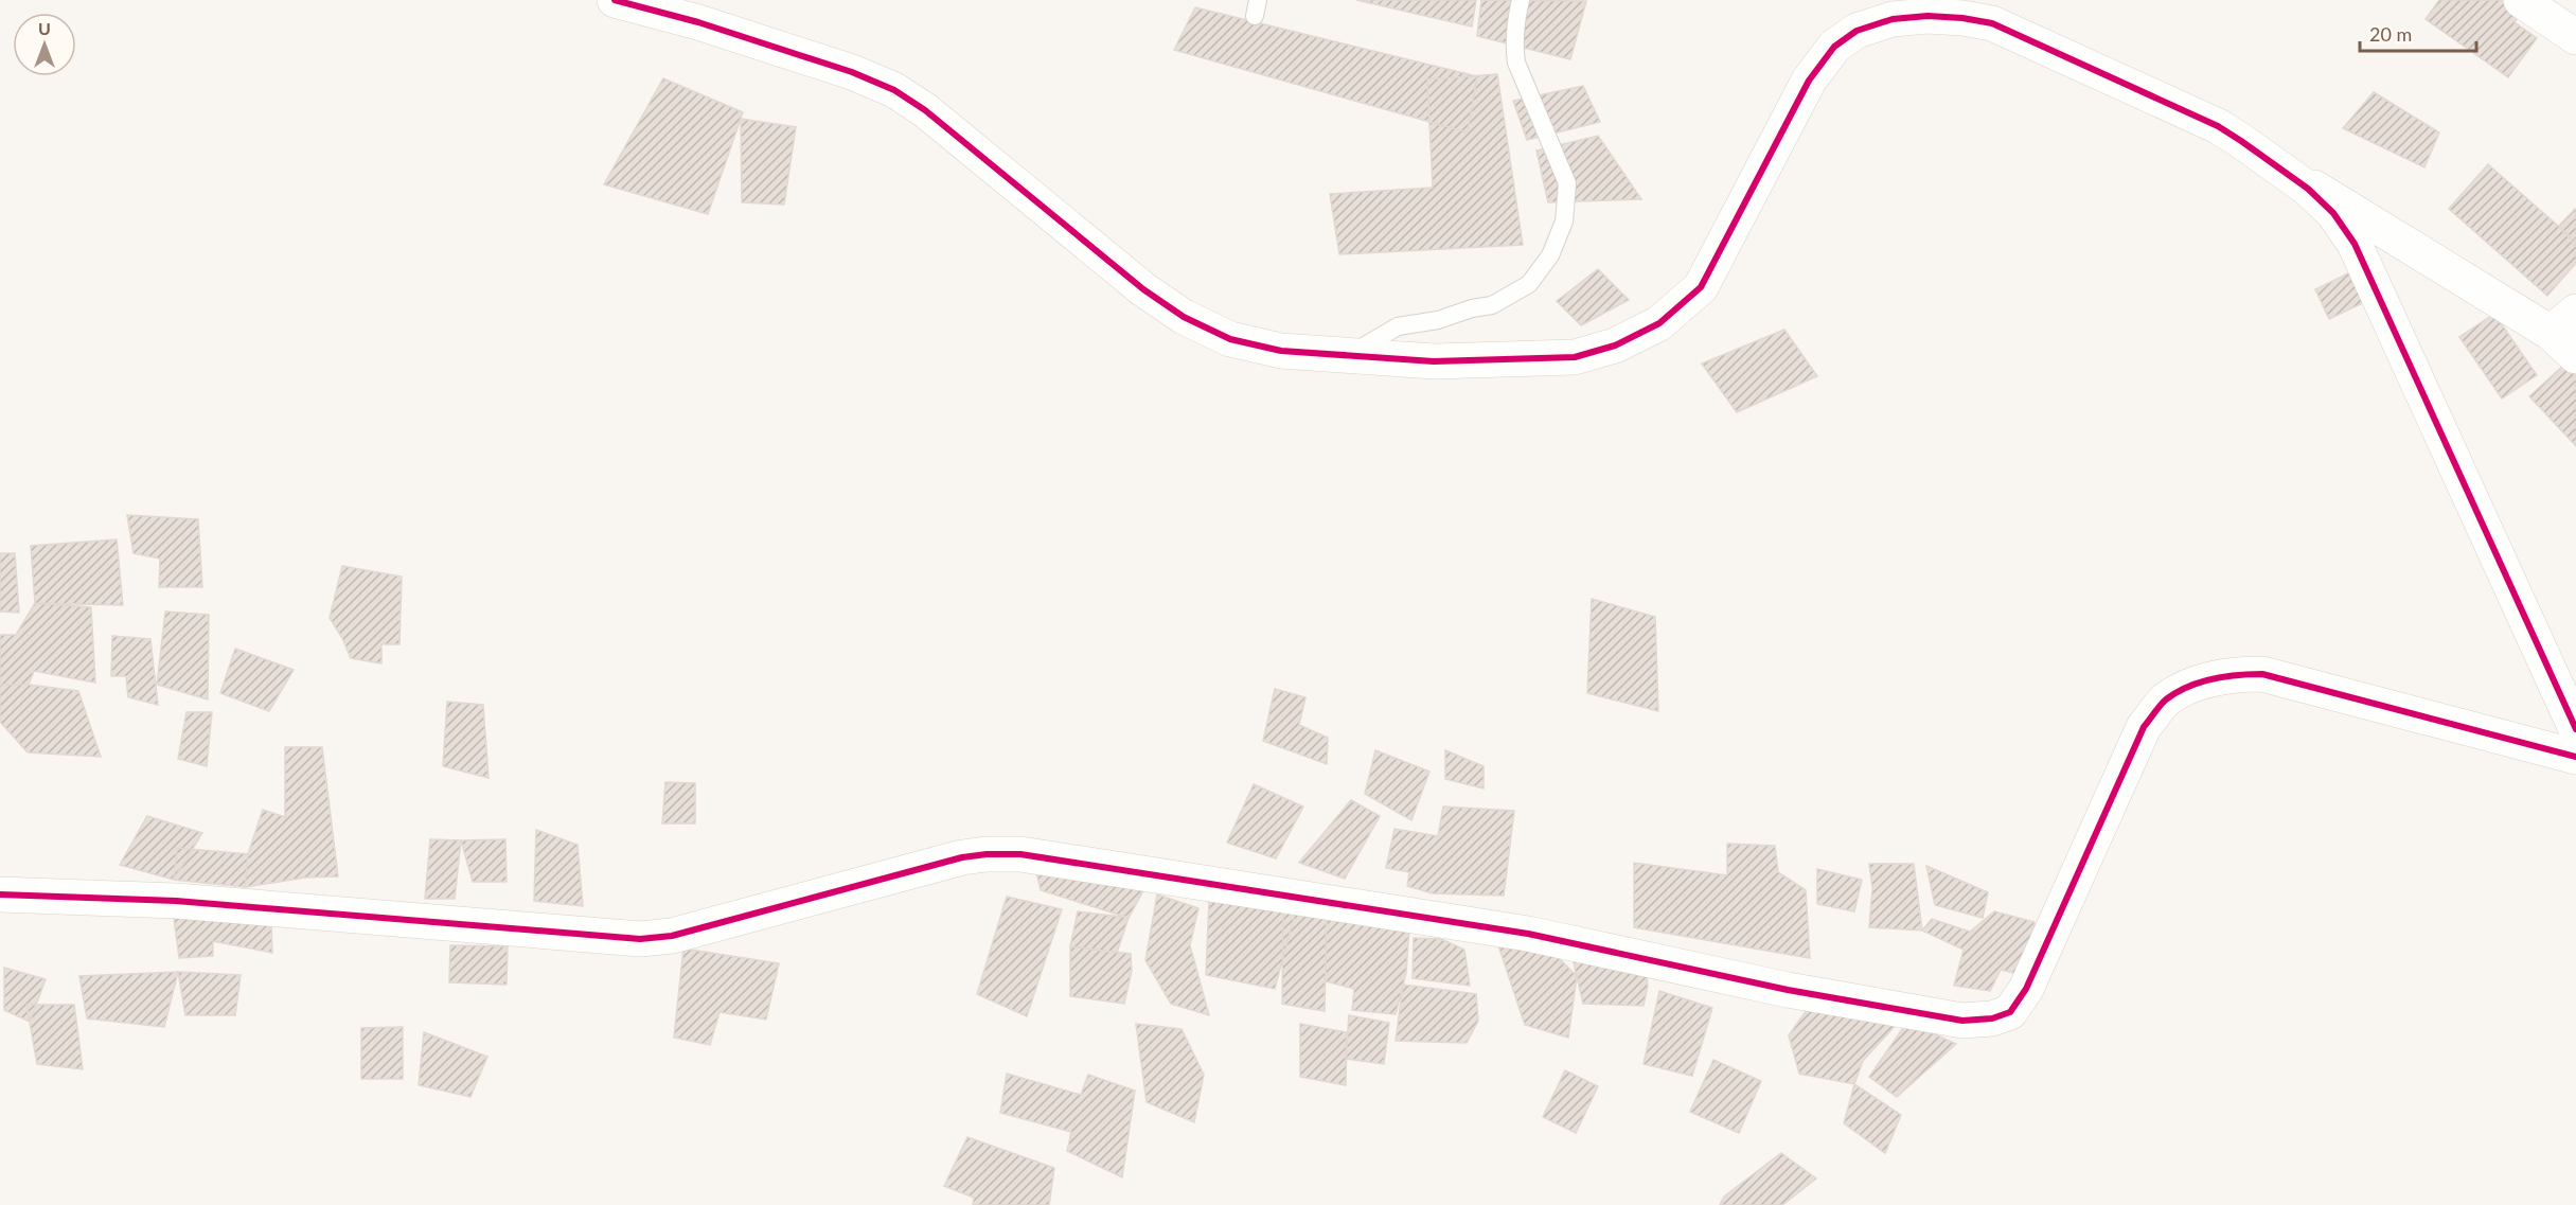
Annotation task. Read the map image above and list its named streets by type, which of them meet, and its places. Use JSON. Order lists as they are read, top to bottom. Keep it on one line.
{"scale_bar":"20 m","north":"top"}
